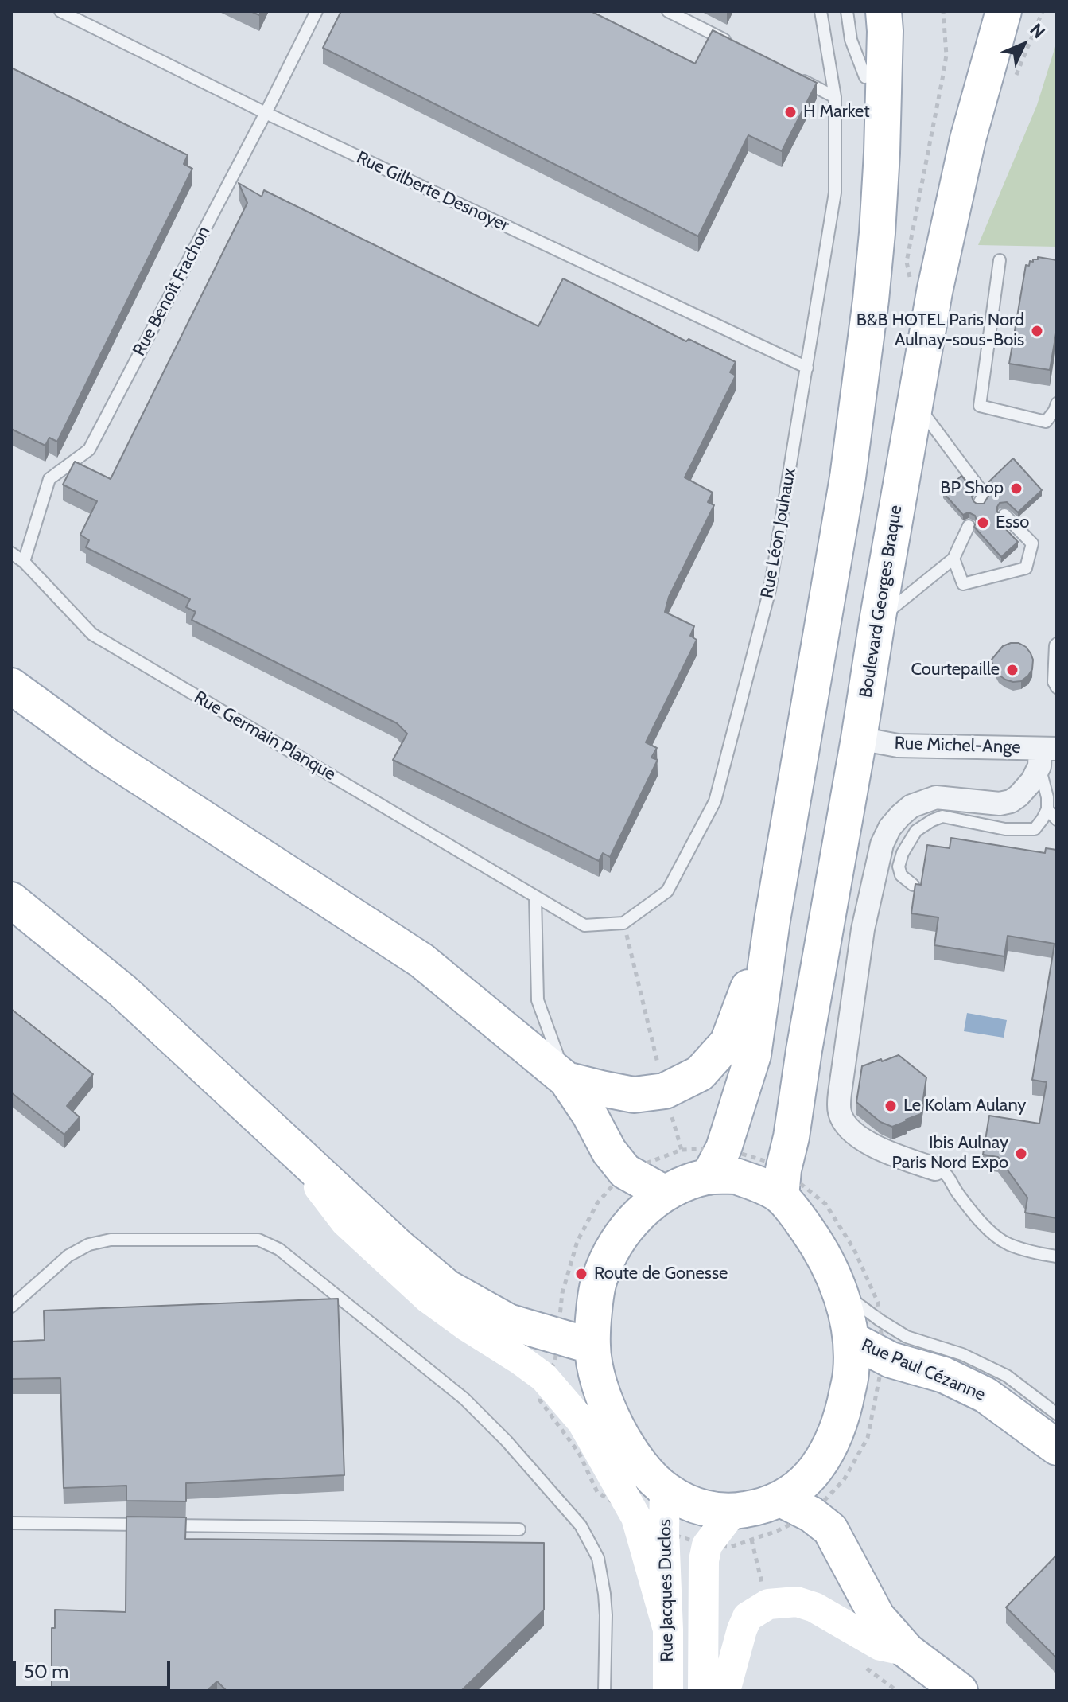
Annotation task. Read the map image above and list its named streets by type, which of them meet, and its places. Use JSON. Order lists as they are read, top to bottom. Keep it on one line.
{"streets":{"main road":["Boulevard Georges Braque","Rue Paul Cézanne","Rue Jacques Duclos"],"street":["Rue Michel-Ange"],"lane":["Rue Gilberte Desnoyer","Rue Benoît Frachon","Rue Léon Jouhaux","Rue Germain Planque"]},"crossings":[["Rue Gilberte Desnoyer","Rue Benoît Frachon"],["Rue Gilberte Desnoyer","Rue Léon Jouhaux"],["Rue Benoît Frachon","Rue Germain Planque"],["Boulevard Georges Braque","Rue Michel-Ange"]],"places":["H Market","B&B HOTEL Paris Nord Aulnay-sous-Bois","BP Shop","Esso","Courtepaille","Le Kolam Aulany","Ibis Aulnay Paris Nord Expo","Route de Gonesse"],"scale_bar":"50 m","north":"top right"}
